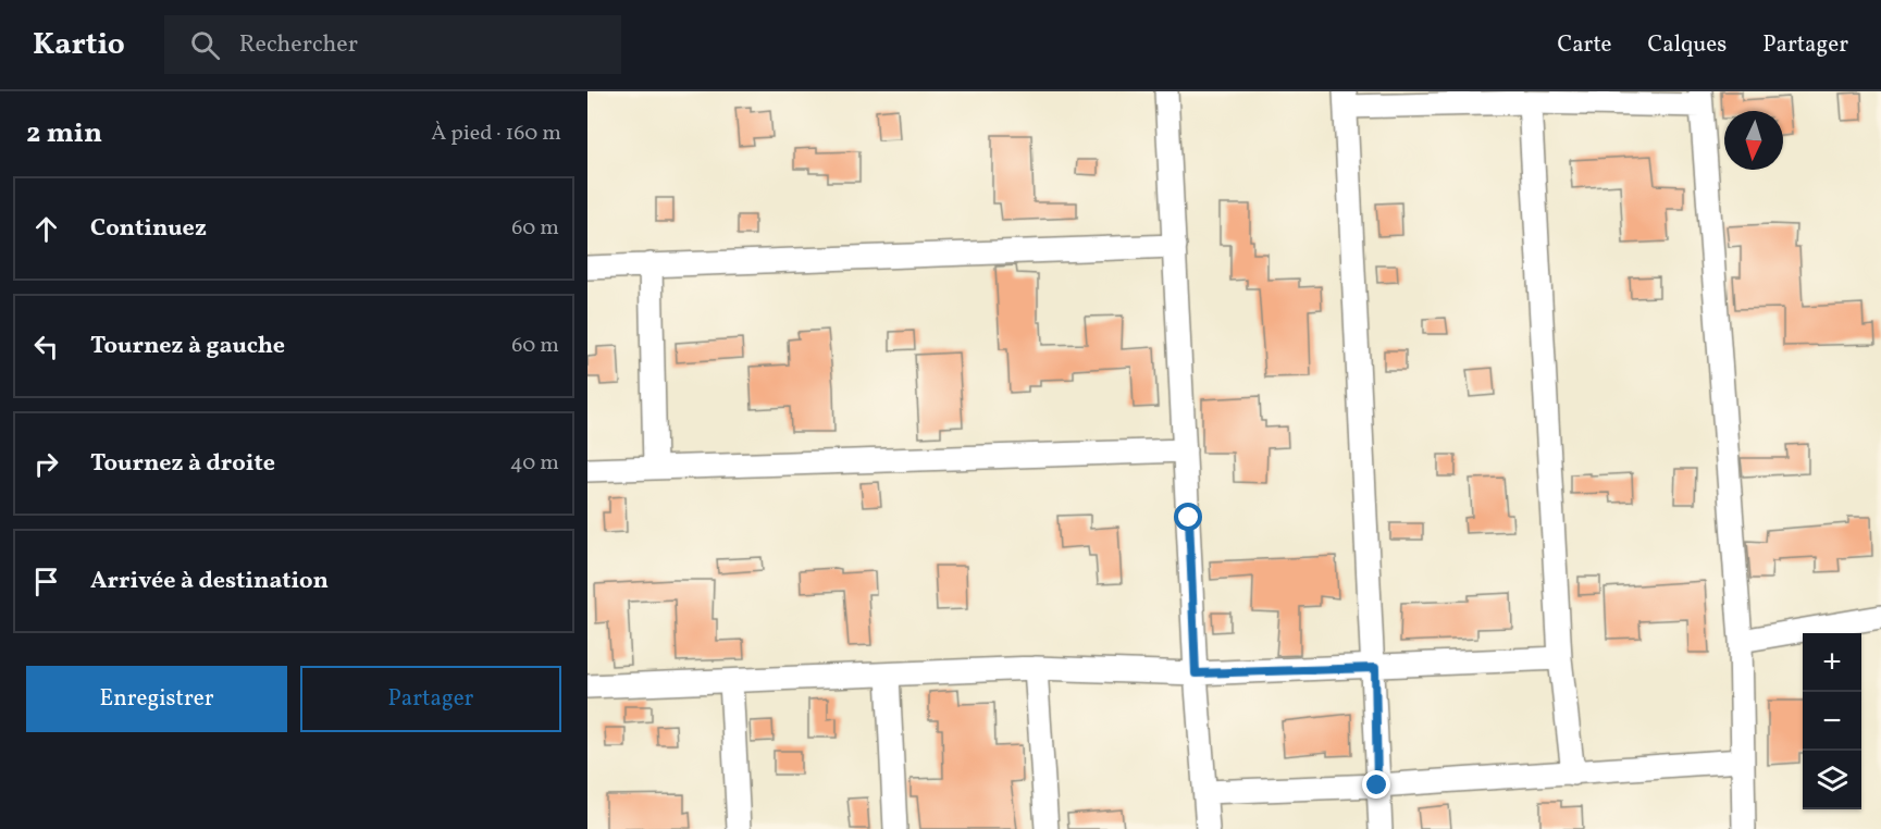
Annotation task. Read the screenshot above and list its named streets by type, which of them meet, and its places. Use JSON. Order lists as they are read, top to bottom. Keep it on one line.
{"north":"bottom","page":{"header":"Kartio","search":"Rechercher","nav":["Carte","Calques","Partager"],"heading":["2 min","À pied · 160 m"],"list":[["Continuez","60 m"],["Tournez à gauche","60 m"],["Tournez à droite","40 m"],"Arrivée à destination"],"map_buttons":["+","−"],"buttons":["Enregistrer","Partager"]}}
